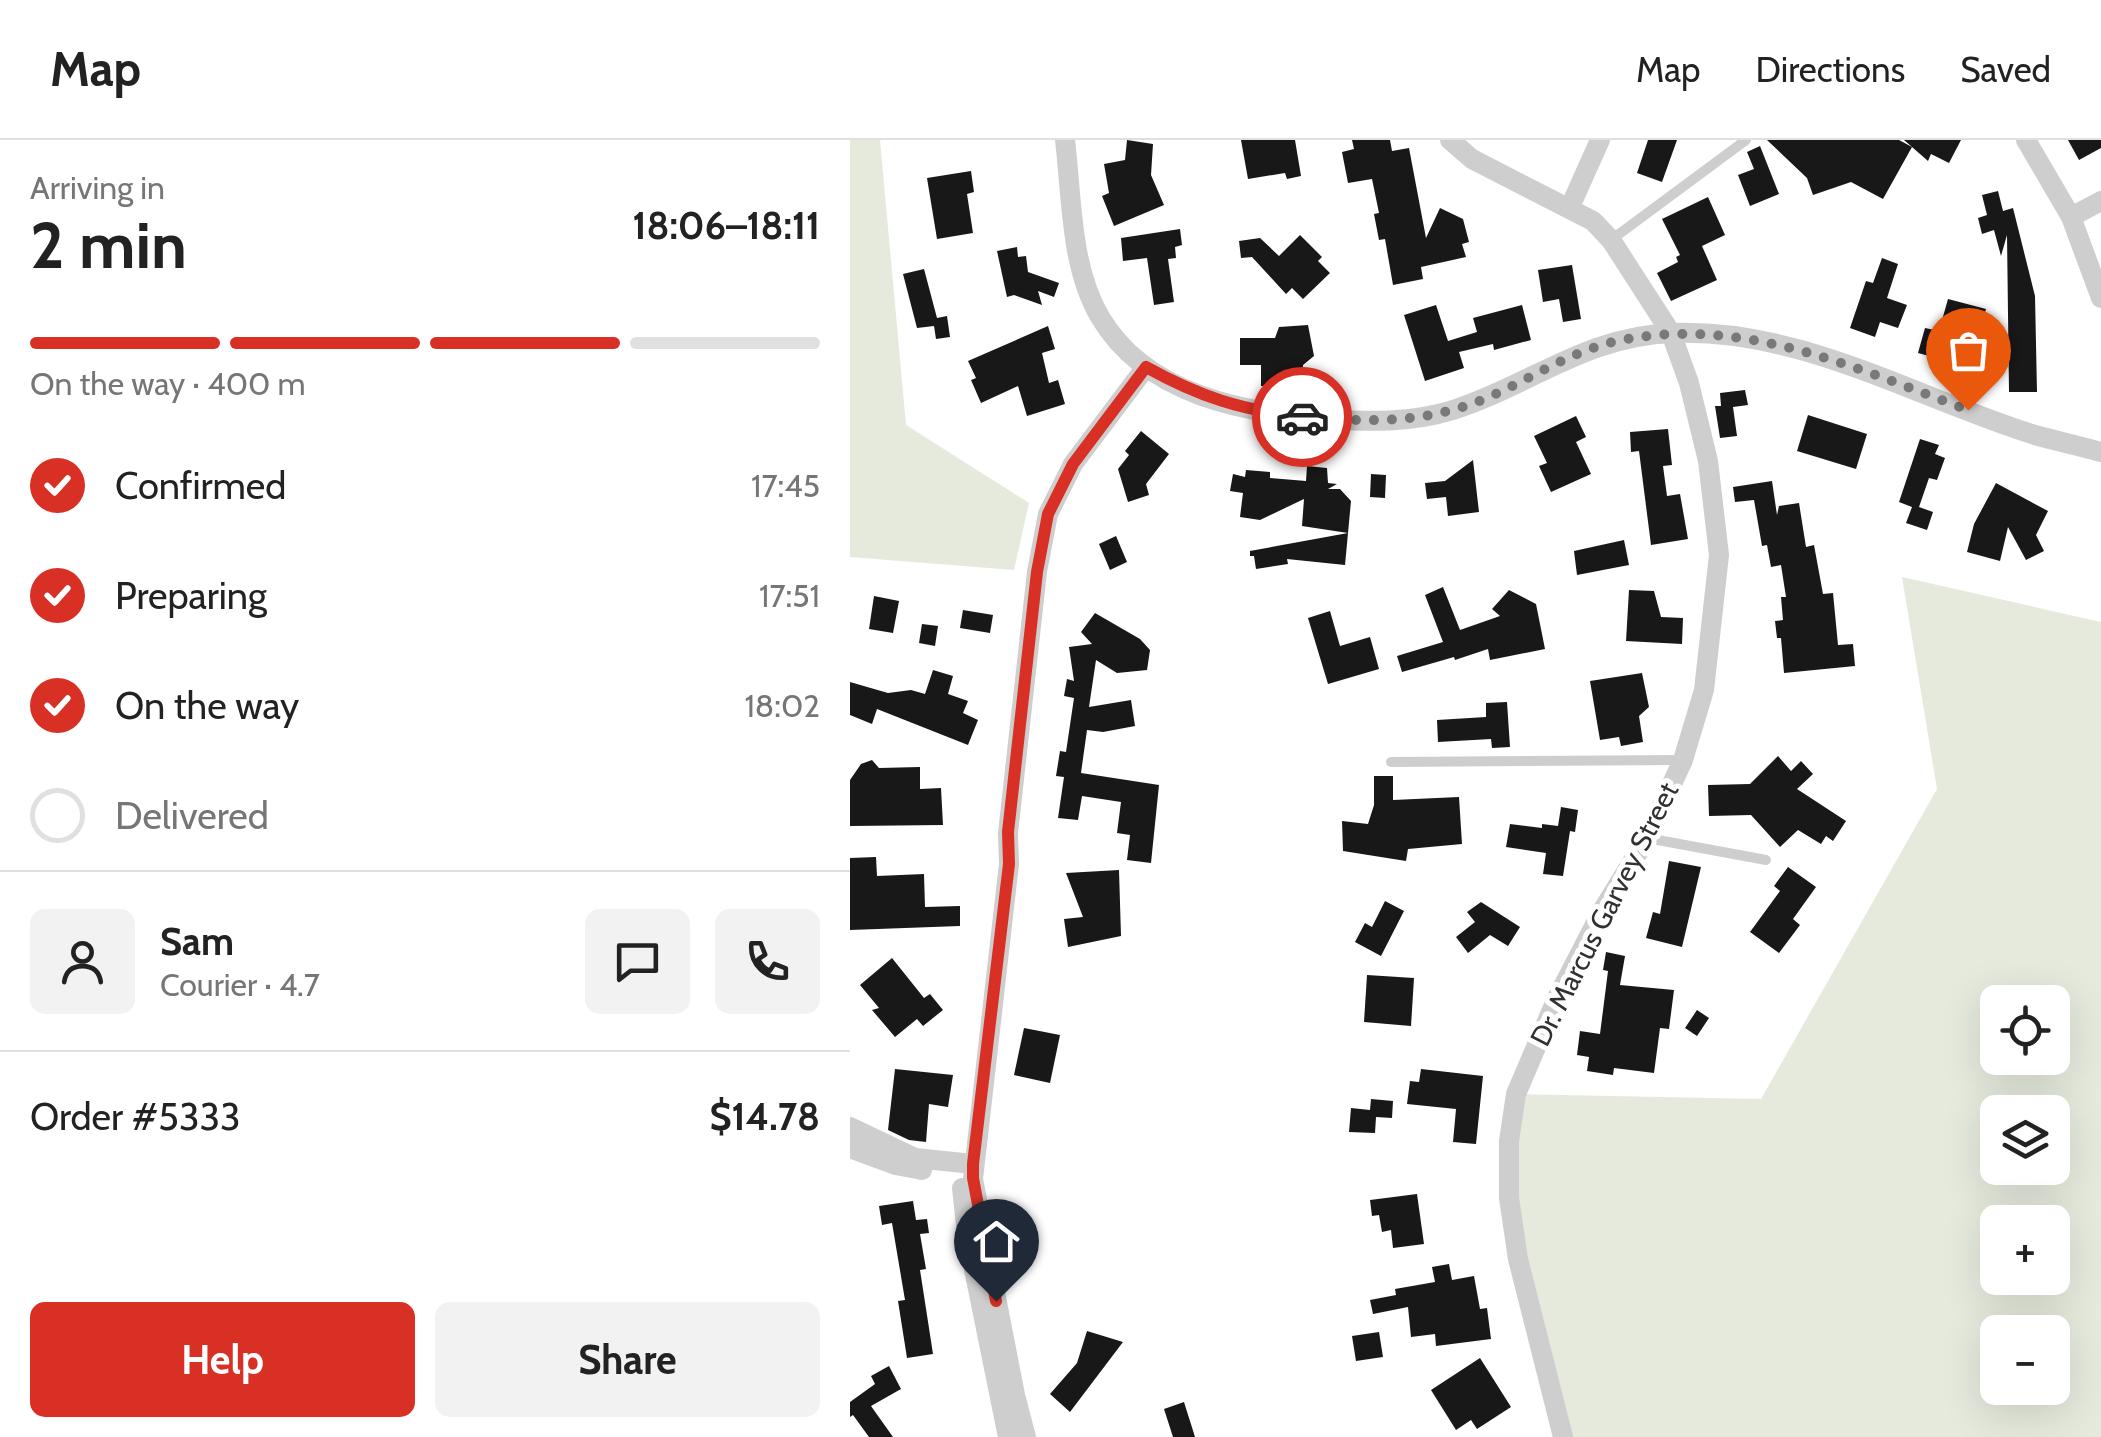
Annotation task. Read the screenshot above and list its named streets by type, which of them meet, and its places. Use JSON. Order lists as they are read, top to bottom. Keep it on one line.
{"streets":{"street":["Dr. Marcus Garvey Street"]},"page":{"header":"Map","nav":["Map","Directions","Saved"],"heading":["2 min","Arriving in","18:06–18:11"],"panel":["Sam","Courier · 4.7","Order #5333","$14.78"],"bar":"On the way · 400 m","list":[["Confirmed","17:45"],["Preparing","17:51"],["On the way","18:02"],"Delivered"],"map_buttons":["+","−"],"buttons":["Help","Share"]}}
